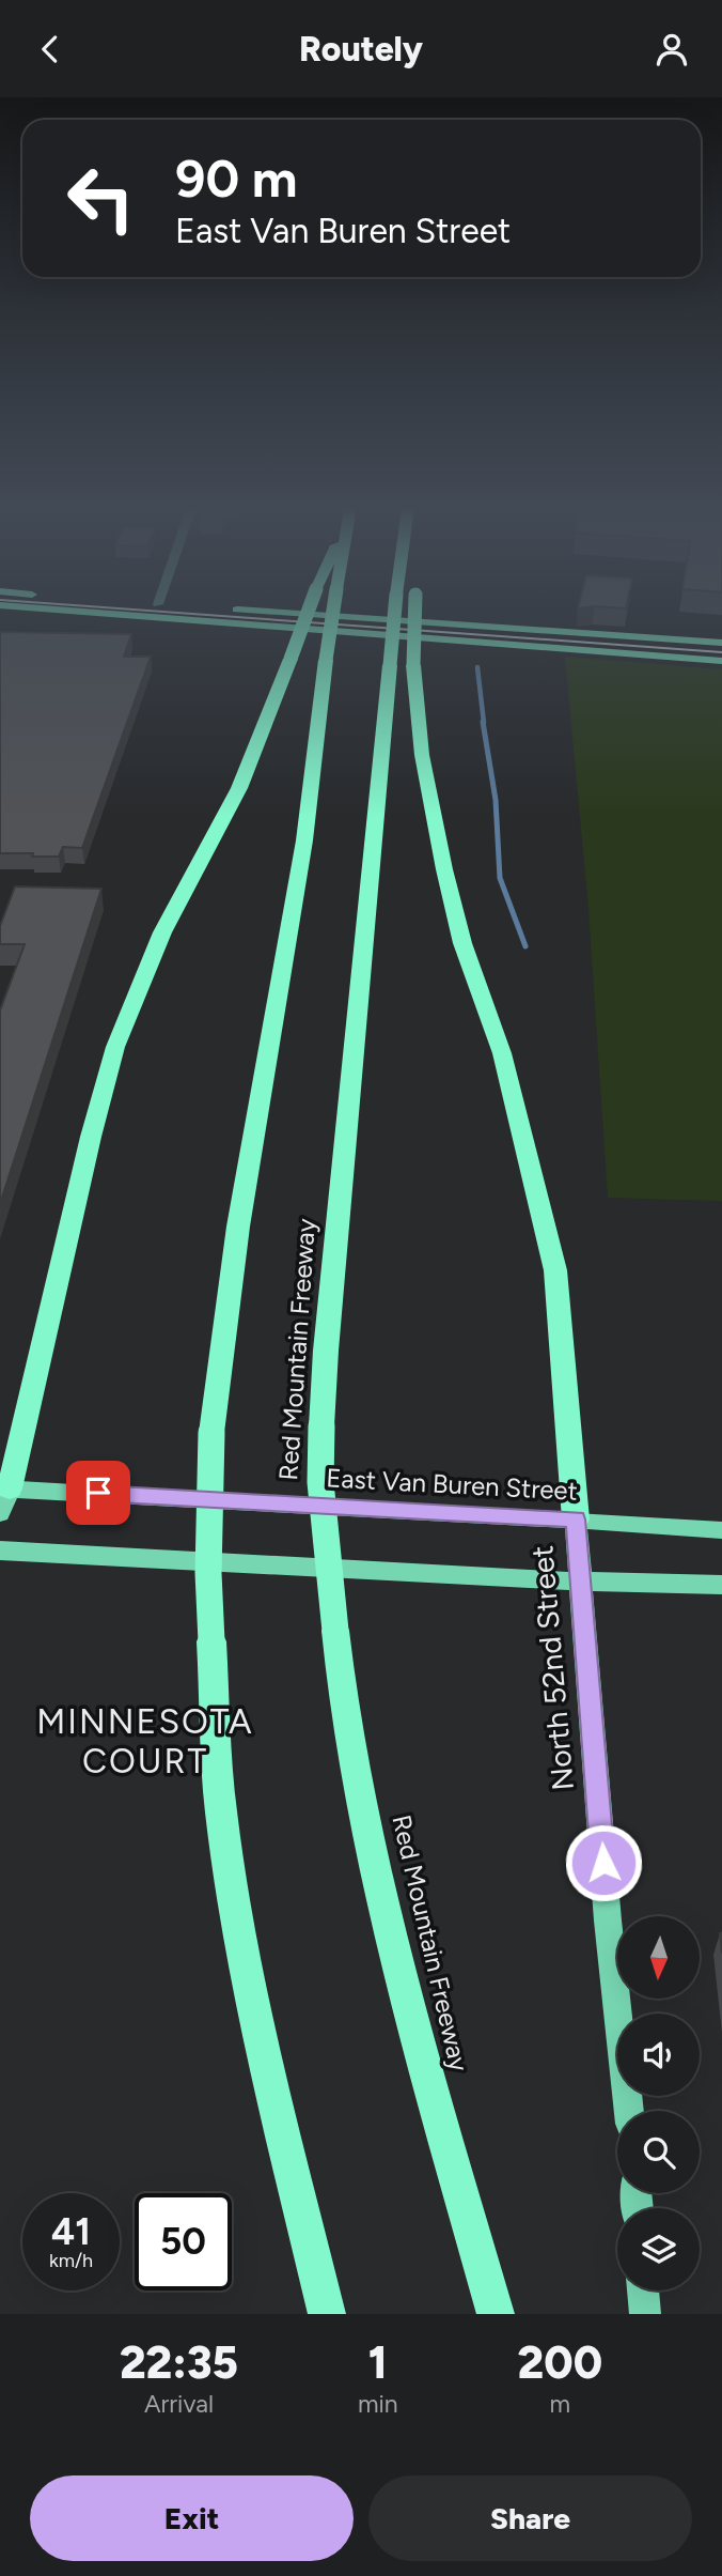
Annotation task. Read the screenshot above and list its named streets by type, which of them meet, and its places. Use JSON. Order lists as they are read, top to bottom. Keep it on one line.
{"streets":{"highway":["Red Mountain Freeway"],"main road":["East Van Buren Street","North 52nd Street"]},"crossings":[["East Van Buren Street","North 52nd Street"]],"districts":["MINNESOTA COURT"],"north":"bottom","page":{"header":"Routely","turn":["90 m","East Van Buren Street"],"speed":"41 km/h","limit":"50","eta":["22:35","Arrival","1","min","200","m"],"buttons":["Exit","Share"]}}
